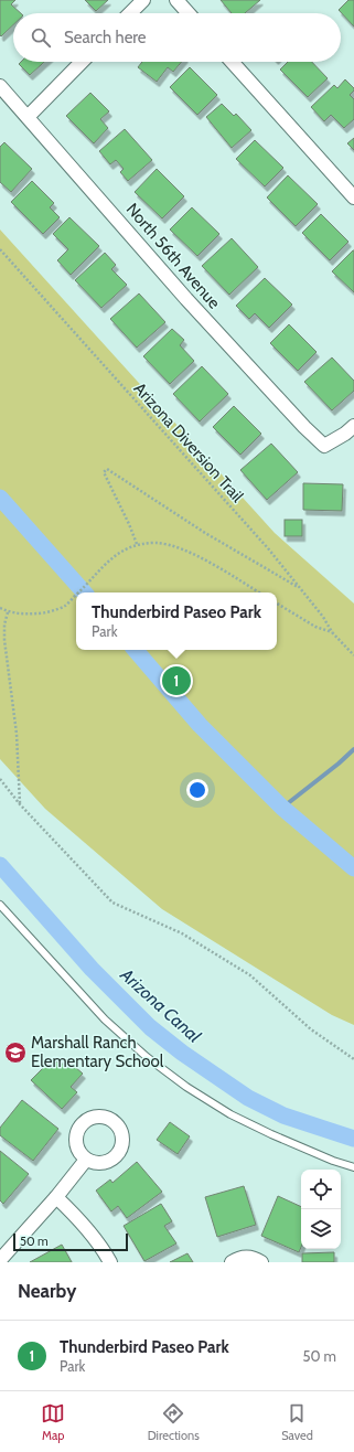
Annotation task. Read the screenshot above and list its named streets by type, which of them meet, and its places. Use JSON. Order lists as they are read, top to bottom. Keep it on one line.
{"streets":{"street":["North 56th Avenue"],"path":["Arizona Diversion Trail"]},"water":["Arizona Canal"],"places":{"school or university":["Marshall Ranch Elementary School"]},"scale_bar":"50 m","page":{"search":"Search here","popup":["Thunderbird Paseo Park","Park"],"pins":"1","scale":"50 m","heading":"Nearby","list":[{"mark":"1","name":"Thunderbird Paseo Park","note":"Park","value":"50 m"}],"nav":["Map","Directions","Saved"]}}
